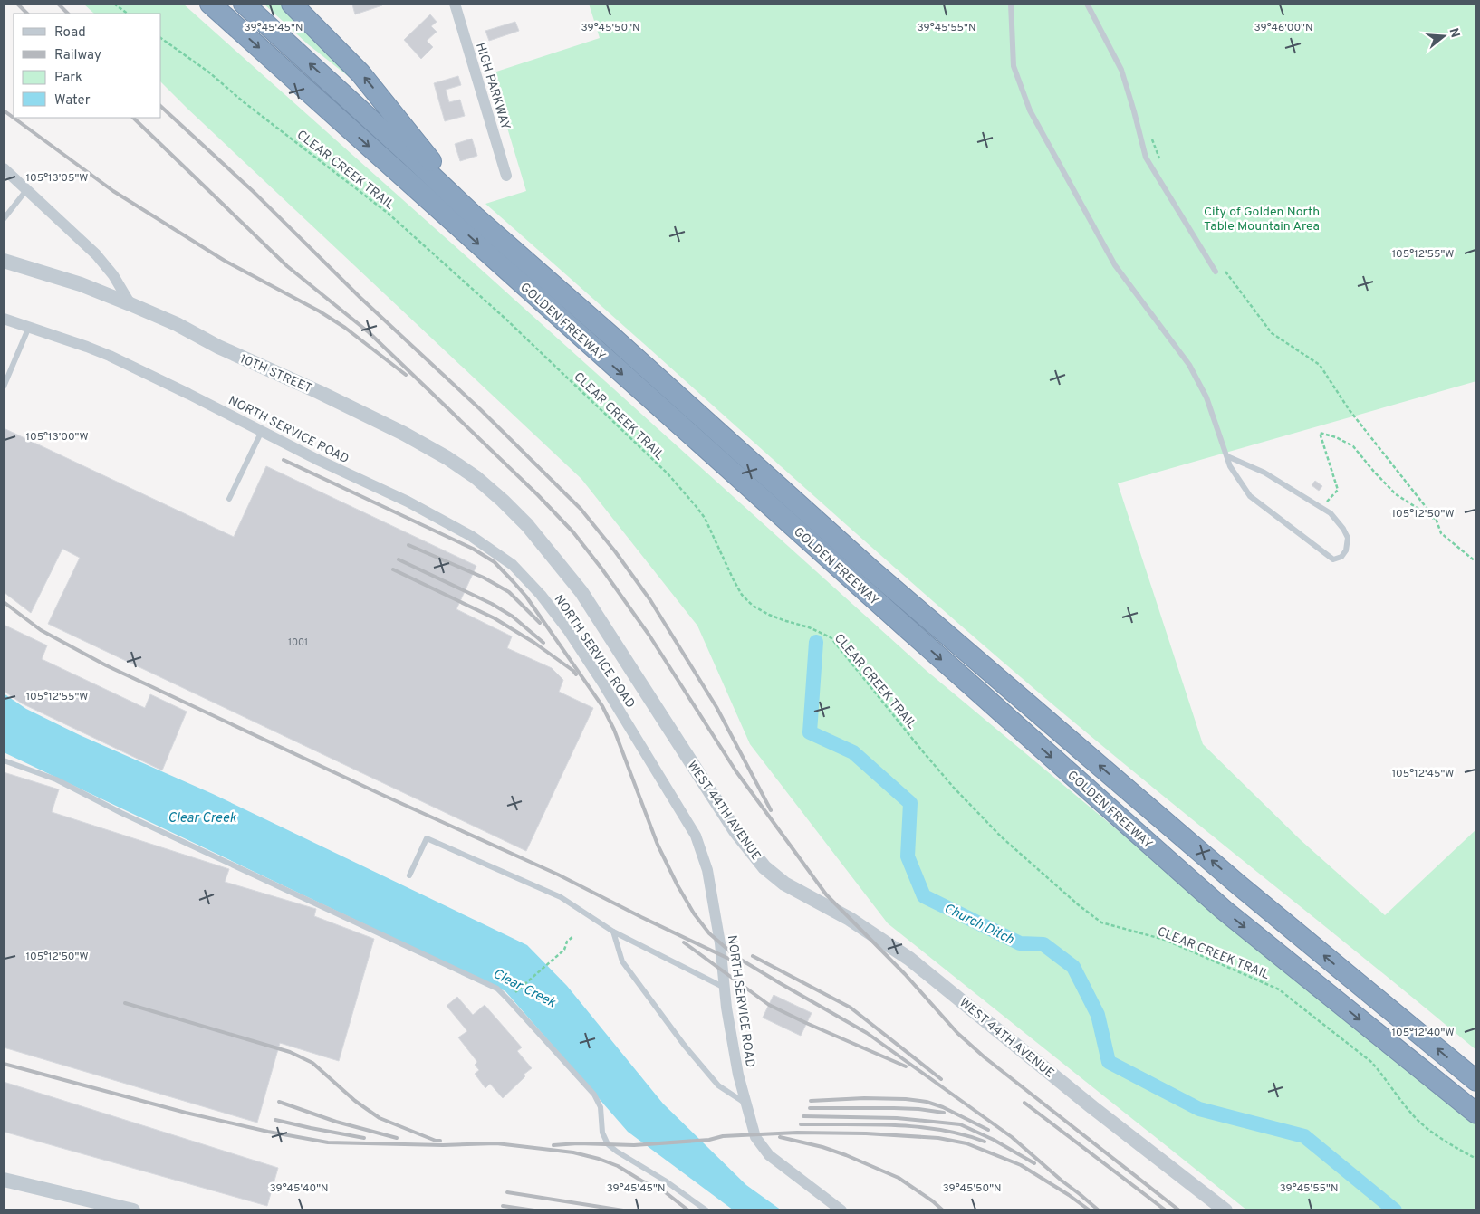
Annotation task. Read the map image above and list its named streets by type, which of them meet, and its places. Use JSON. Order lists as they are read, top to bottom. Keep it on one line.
{"streets":{"highway":["GOLDEN FREEWAY"],"street":["HIGH PARKWAY","10TH STREET","NORTH SERVICE ROAD","WEST 44TH AVENUE"],"path":["CLEAR CREEK TRAIL"]},"crossings":[["10TH STREET","WEST 44TH AVENUE"]],"water":["Clear Creek","Church Ditch"],"parks":["City of Golden North Table Mountain Area"],"house_numbers":["1001"],"legend":["Road","Railway","Park","Water"],"north":"right","coordinates":["39°45'45\"N","39°45'50\"N","39°45'55\"N","39°46'00\"N","105°13'05\"W","105°12'55\"W","105°13'00\"W","105°12'50\"W","105°12'45\"W","105°12'40\"W","39°45'40\"N"]}
